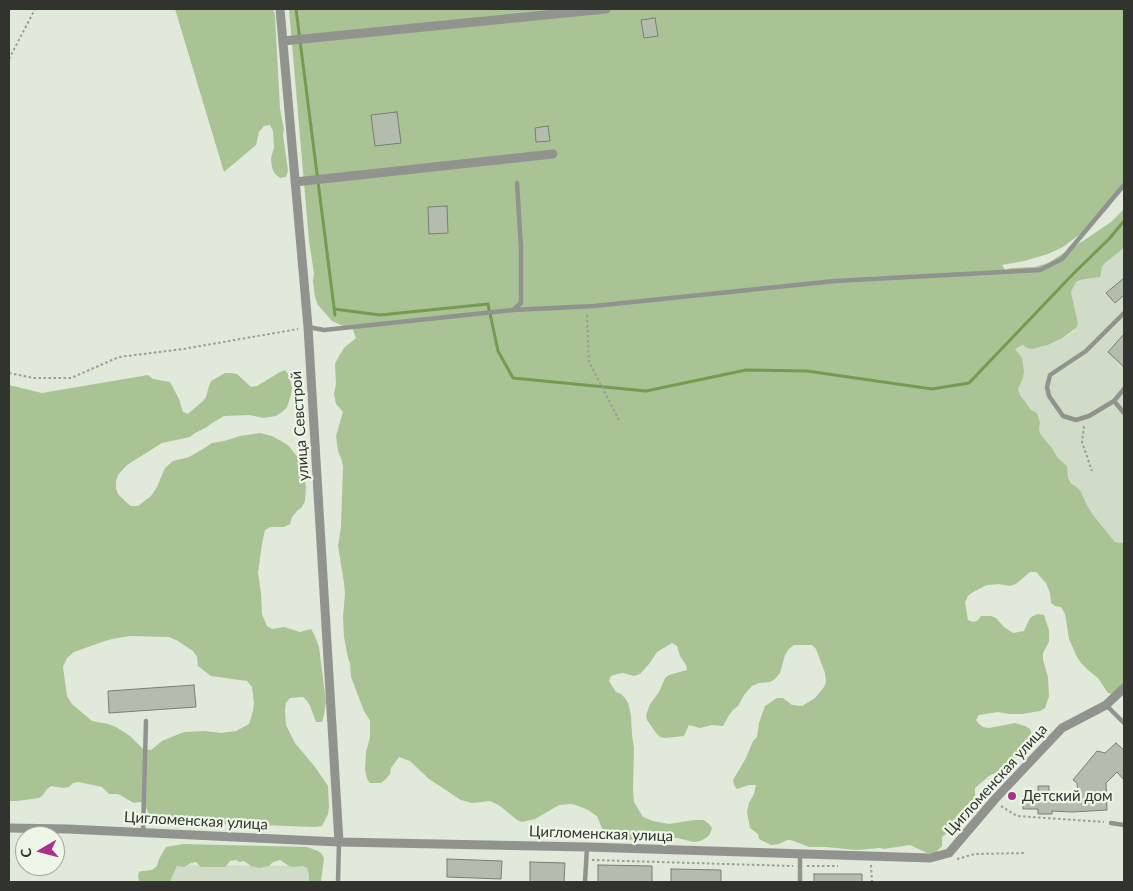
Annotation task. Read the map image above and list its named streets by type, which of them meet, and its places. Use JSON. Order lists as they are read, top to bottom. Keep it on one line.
{"streets":{"street":["улица Севстрой","Цигломенская улица"]},"crossings":[["улица Севстрой","Цигломенская улица"]],"places":["Детский дом"],"north":"left"}
